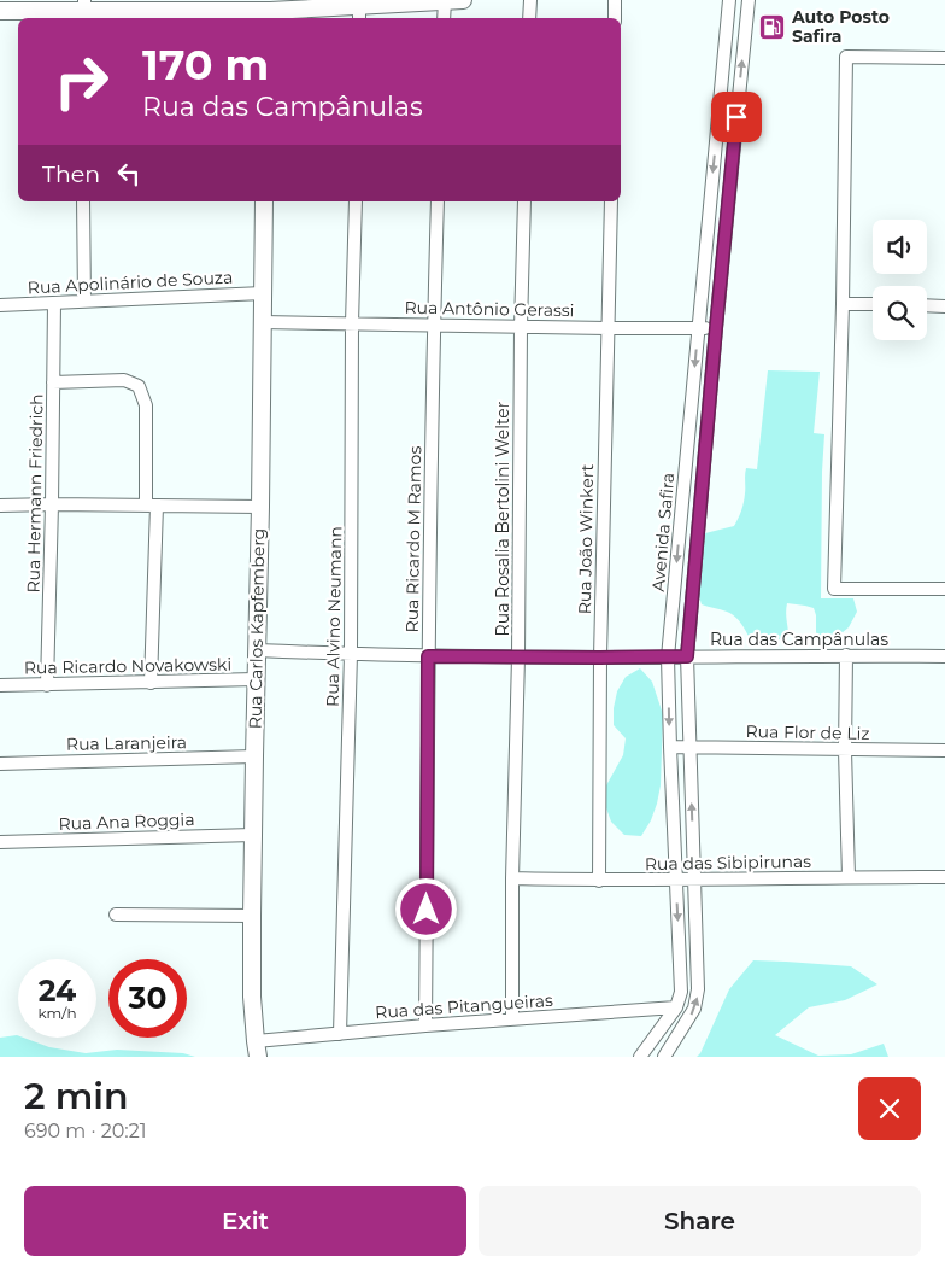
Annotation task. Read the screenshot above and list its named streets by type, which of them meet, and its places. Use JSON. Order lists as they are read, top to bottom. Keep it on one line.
{"streets":{"street":["Rua Apolinário de Souza","Rua Antônio Gerassi","Rua Hermann Friedrich","Rua Rosalia Bertolini Welter","Avenida Safira","Rua Ricardo M Ramos","Rua João Winkert","Rua Alvino Neumann","Rua Carlos Kapfemberg","Rua das Campânulas","Rua Ricardo Novakowski","Rua Flor de Liz","Rua Laranjeira","Rua Ana Roggia","Rua das Sibipirunas","Rua das Pitangueiras"]},"crossings":[["Rua Apolinário de Souza","Rua Hermann Friedrich"],["Rua Apolinário de Souza","Rua Carlos Kapfemberg"],["Rua Antônio Gerassi","Rua Rosalia Bertolini Welter"],["Rua Antônio Gerassi","Avenida Safira"],["Rua Antônio Gerassi","Rua Ricardo M Ramos"],["Rua Antônio Gerassi","Rua João Winkert"],["Rua Antônio Gerassi","Rua Alvino Neumann"],["Rua Antônio Gerassi","Rua Carlos Kapfemberg"],["Rua Hermann Friedrich","Rua Ricardo Novakowski"],["Rua Rosalia Bertolini Welter","Rua das Campânulas"],["Rua Rosalia Bertolini Welter","Rua das Sibipirunas"],["Rua Rosalia Bertolini Welter","Rua das Pitangueiras"],["Avenida Safira","Rua das Campânulas"],["Avenida Safira","Rua Flor de Liz"],["Avenida Safira","Rua das Sibipirunas"],["Avenida Safira","Rua das Pitangueiras"],["Rua Ricardo M Ramos","Rua das Campânulas"],["Rua Ricardo M Ramos","Rua das Pitangueiras"],["Rua João Winkert","Rua das Campânulas"],["Rua João Winkert","Rua das Sibipirunas"],["Rua Alvino Neumann","Rua das Campânulas"],["Rua Alvino Neumann","Rua das Pitangueiras"],["Rua Carlos Kapfemberg","Rua das Campânulas"],["Rua Carlos Kapfemberg","Rua Ricardo Novakowski"],["Rua Carlos Kapfemberg","Rua Laranjeira"],["Rua Carlos Kapfemberg","Rua Ana Roggia"],["Rua Carlos Kapfemberg","Rua das Pitangueiras"]],"places":{"fuel station":["Auto Posto Safira"]},"page":{"turn":["170 m","Rua das Campânulas"],"then":"Then","speed":"24 km/h","limit":"30","heading":["2 min","690 m · 20:21"],"buttons":["Exit","Share"]}}
